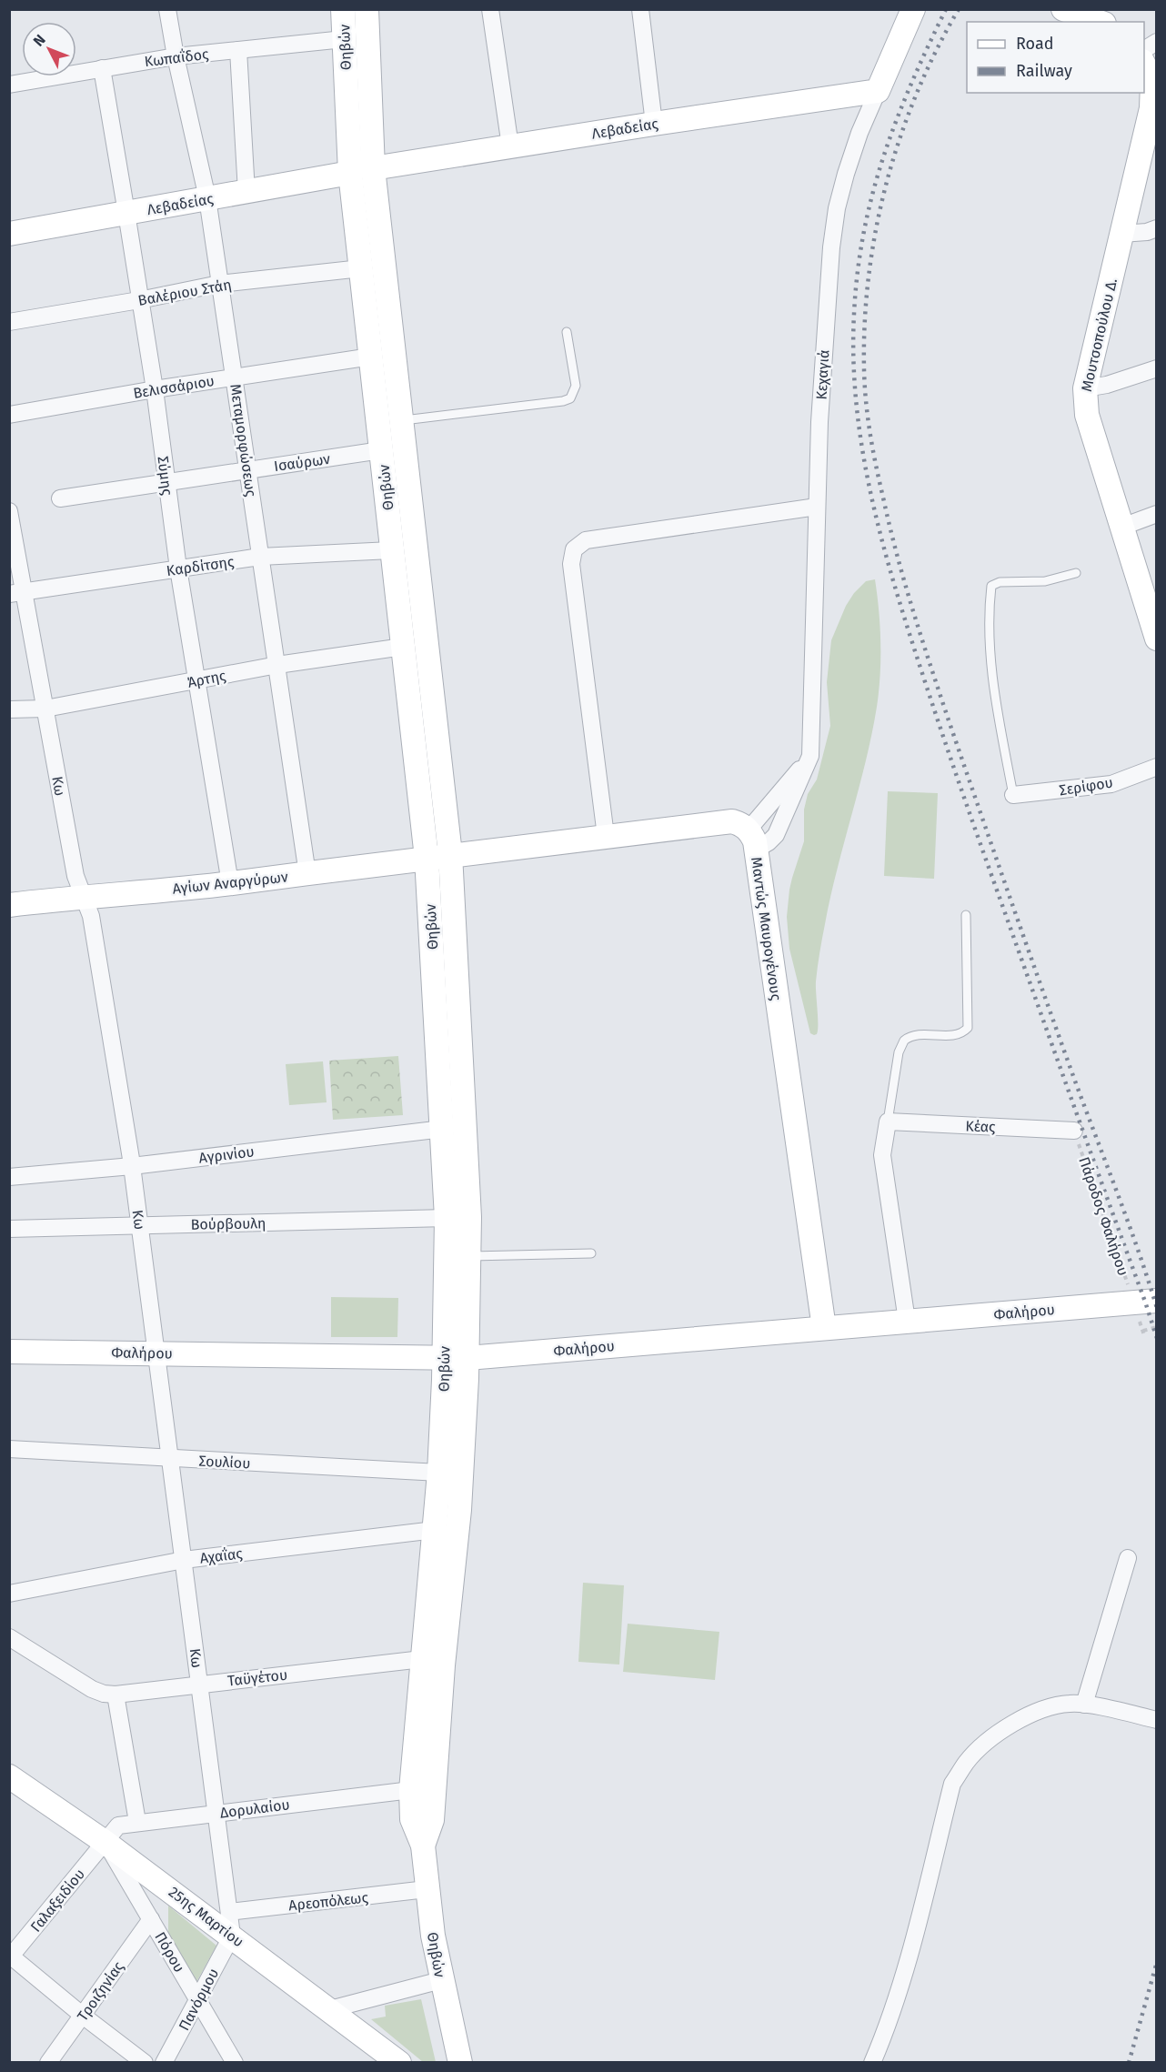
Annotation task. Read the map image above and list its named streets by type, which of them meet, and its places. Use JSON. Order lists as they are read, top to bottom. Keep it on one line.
{"streets":{"main road":["Θηβών","Λεβαδείας","Μουτσοπούλου Δ.","Κεχαγιά","Αγίων Αναργύρων","Μαντώς Μαυρογένους","Φαλήρου","25ης Μαρτίου"],"street":["Κωπαΐδος","Βαλέριου Στάη","Βελισσάριου","Μεταμορφώσεως","Ισαύρων","Σύμης","Καρδίτσης","Άρτης","Κω","Σερίφου","Κέας","Αγρινίου","Βούρβουλη","Σουλίου","Αχαΐας","Ταϋγέτου","Δορυλαίου","Γαλαξειδίου","Αρεοπόλεως","Πόρου","Τροιζηνίας","Πανόρμου"],"path":["Πάροδος Φαλήρου"]},"crossings":[["Θηβών","Κωπαΐδος"],["Θηβών","Λεβαδείας"],["Θηβών","Βαλέριου Στάη"],["Θηβών","Βελισσάριου"],["Θηβών","Ισαύρων"],["Θηβών","Καρδίτσης"],["Θηβών","Άρτης"],["Θηβών","Αγίων Αναργύρων"],["Θηβών","Αγρινίου"],["Θηβών","Βούρβουλη"],["Θηβών","Φαλήρου"],["Θηβών","Σουλίου"],["Θηβών","Αχαΐας"],["Θηβών","Ταϋγέτου"],["Θηβών","Δορυλαίου"],["Θηβών","Αρεοπόλεως"],["Κωπαΐδος","Μεταμορφώσεως"],["Κωπαΐδος","Σύμης"],["Λεβαδείας","Κεχαγιά"],["Λεβαδείας","Μεταμορφώσεως"],["Λεβαδείας","Σύμης"],["Βαλέριου Στάη","Μεταμορφώσεως"],["Βαλέριου Στάη","Σύμης"],["Κεχαγιά","Μαντώς Μαυρογένους"],["Βελισσάριου","Μεταμορφώσεως"],["Βελισσάριου","Σύμης"],["Μεταμορφώσεως","Ισαύρων"],["Μεταμορφώσεως","Καρδίτσης"],["Μεταμορφώσεως","Άρτης"],["Μεταμορφώσεως","Αγίων Αναργύρων"],["Ισαύρων","Σύμης"],["Σύμης","Καρδίτσης"],["Σύμης","Άρτης"],["Σύμης","Αγίων Αναργύρων"],["Καρδίτσης","Κω"],["Άρτης","Κω"],["Κω","Αγίων Αναργύρων"],["Κω","Αγρινίου"],["Κω","Βούρβουλη"],["Κω","Φαλήρου"],["Κω","Σουλίου"],["Κω","Αχαΐας"],["Κω","Ταϋγέτου"],["Κω","Δορυλαίου"],["Κω","Αρεοπόλεως"],["Κω","25ης Μαρτίου"],["Κω","Πανόρμου"],["Μαντώς Μαυρογένους","Φαλήρου"],["Κέας","Πάροδος Φαλήρου"],["Πάροδος Φαλήρου","Φαλήρου"],["Δορυλαίου","Γαλαξειδίου"],["Δορυλαίου","25ης Μαρτίου"],["Δορυλαίου","Πόρου"],["Γαλαξειδίου","25ης Μαρτίου"],["Γαλαξειδίου","Πόρου"],["25ης Μαρτίου","Πόρου"],["25ης Μαρτίου","Πανόρμου"],["Πόρου","Τροιζηνίας"],["Πόρου","Πανόρμου"]],"legend":["Road","Railway"],"north":"top left"}
